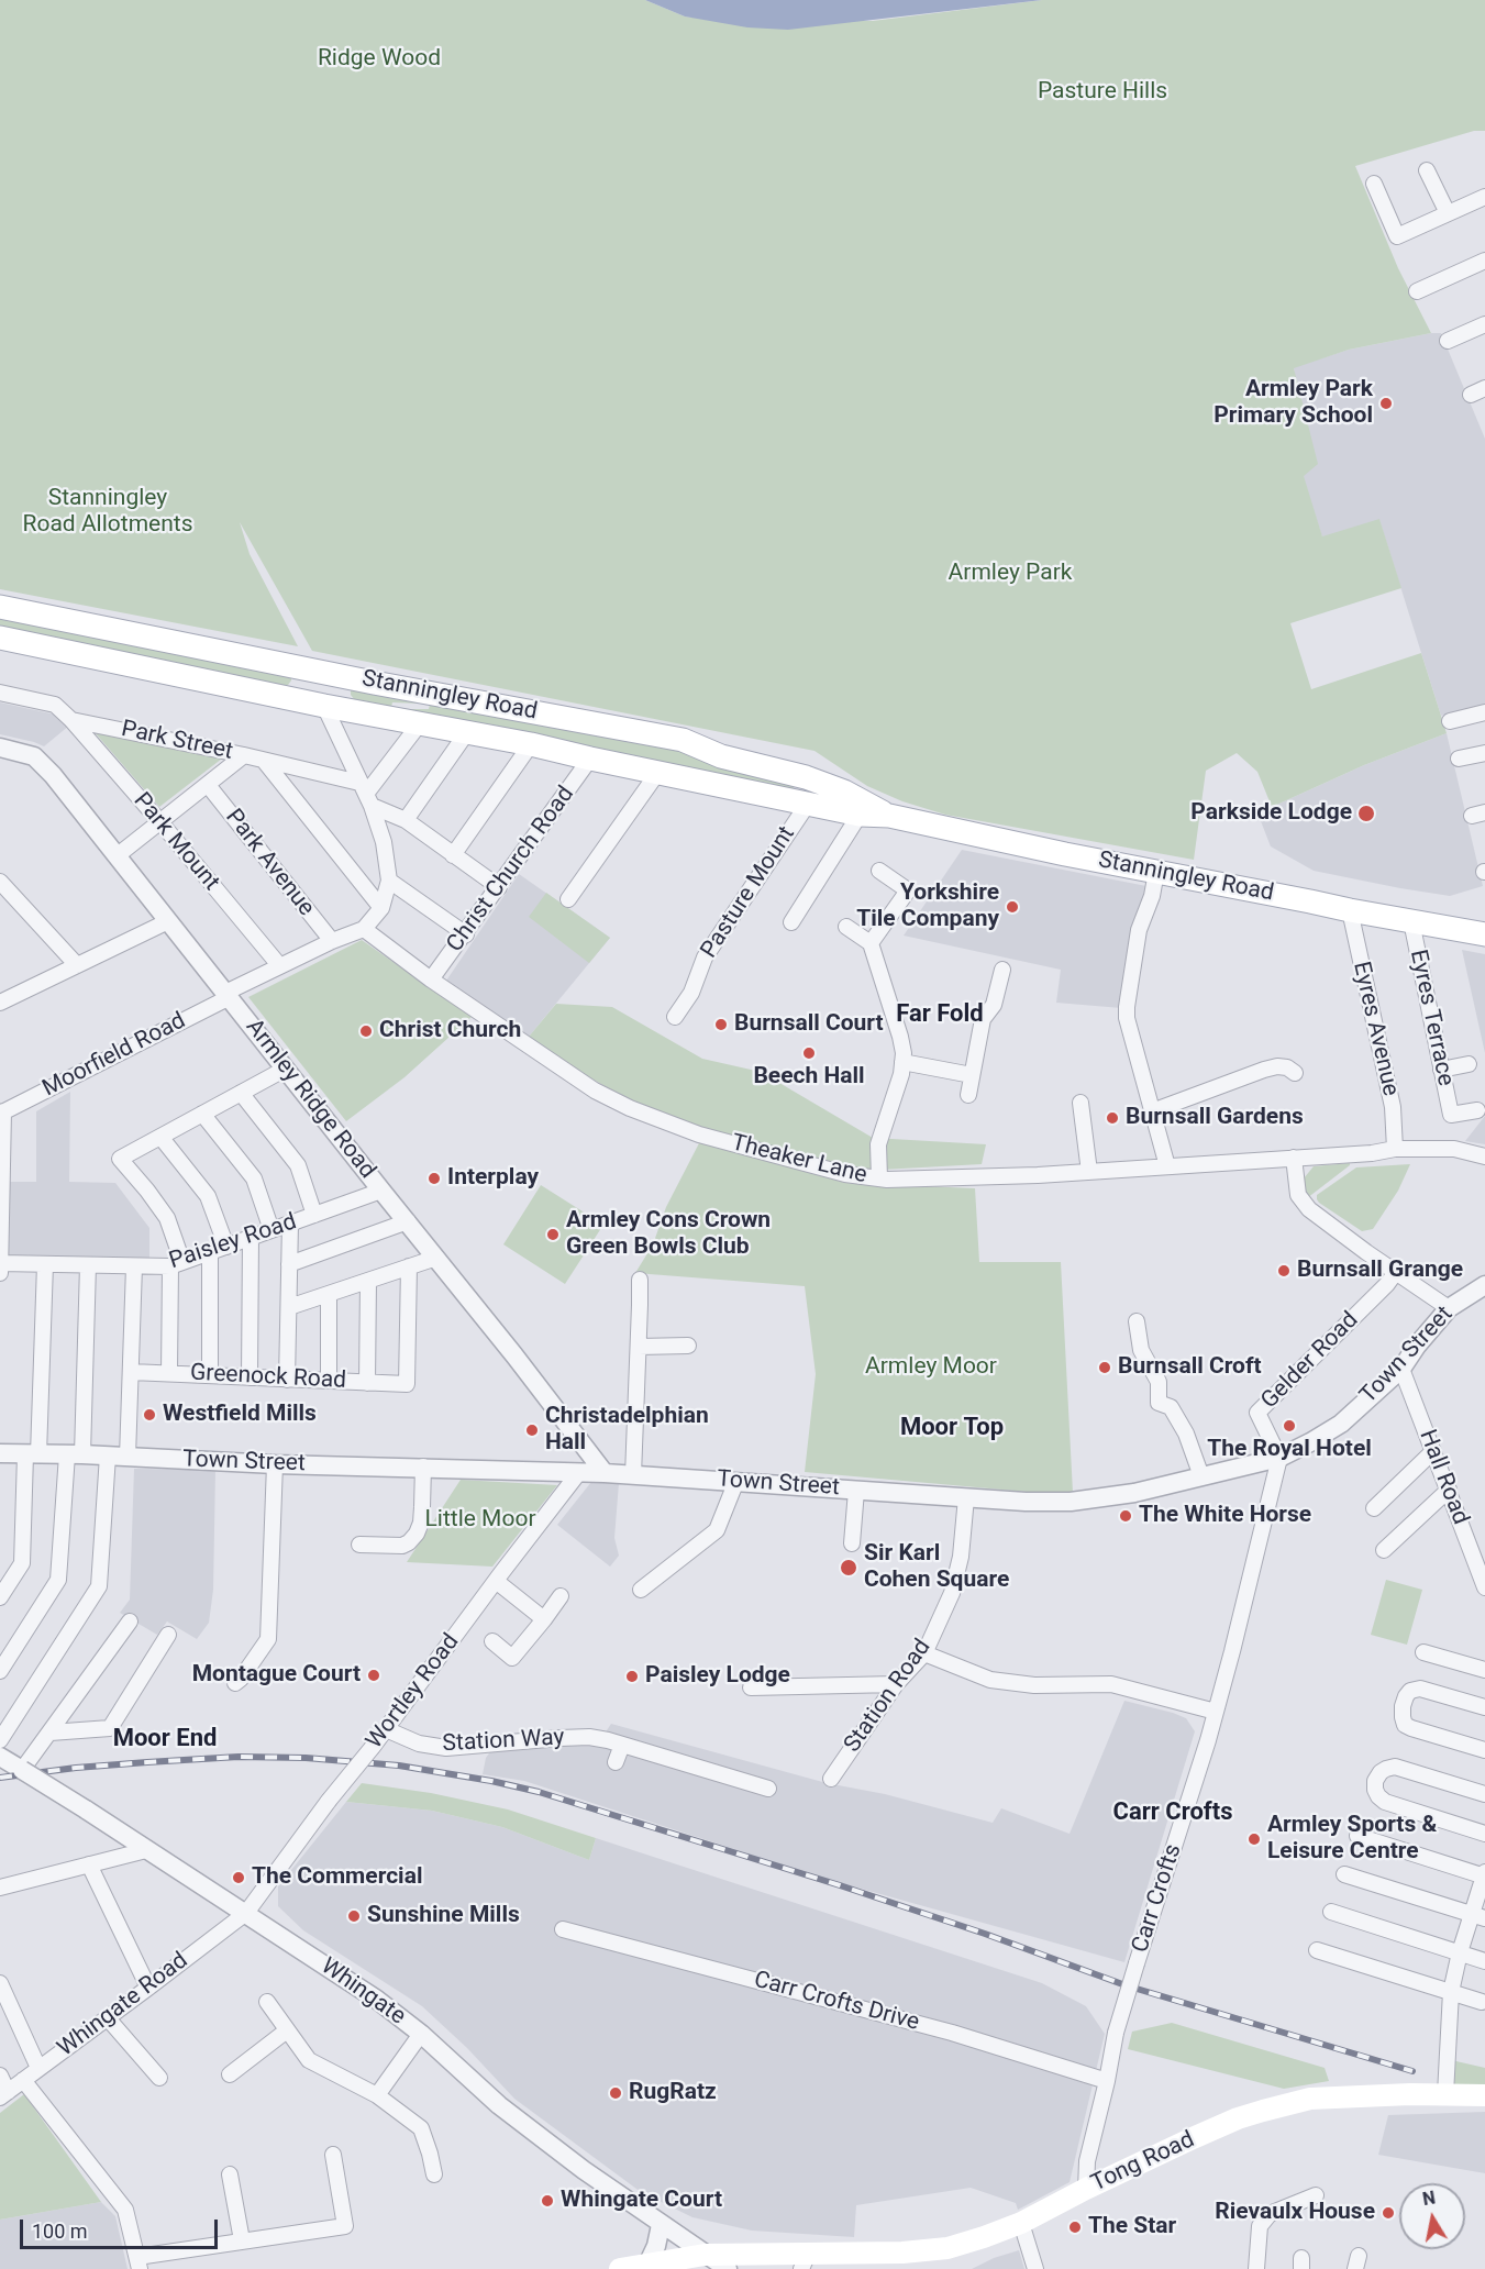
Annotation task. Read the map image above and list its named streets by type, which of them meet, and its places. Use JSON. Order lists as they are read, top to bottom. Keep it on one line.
{"streets":{"main road":["Stanningley Road","Tong Road"],"street":["Park Street","Park Mount","Park Avenue","Christ Church Road","Pasture Mount","Eyres Terrace","Eyres Avenue","Moorfield Road","Armley Ridge Road","Theaker Lane","Paisley Road","Town Street","Gelder Road","Greenock Road","Hall Road","Wortley Road","Station Road","Station Way","Carr Crofts","Whingate","Carr Crofts Drive","Whingate Road"]},"crossings":[["Stanningley Road","Christ Church Road"],["Stanningley Road","Pasture Mount"],["Stanningley Road","Eyres Terrace"],["Stanningley Road","Eyres Avenue"],["Stanningley Road","Moorfield Road"],["Park Street","Park Mount"],["Park Street","Christ Church Road"],["Park Street","Moorfield Road"],["Park Mount","Moorfield Road"],["Park Avenue","Moorfield Road"],["Christ Church Road","Theaker Lane"],["Eyres Avenue","Theaker Lane"],["Moorfield Road","Armley Ridge Road"],["Moorfield Road","Theaker Lane"],["Armley Ridge Road","Paisley Road"],["Armley Ridge Road","Town Street"],["Town Street","Gelder Road"],["Town Street","Hall Road"],["Town Street","Wortley Road"],["Town Street","Station Road"],["Town Street","Carr Crofts"],["Gelder Road","Carr Crofts"],["Wortley Road","Station Way"],["Wortley Road","Whingate"],["Wortley Road","Whingate Road"],["Carr Crofts","Carr Crofts Drive"],["Carr Crofts","Tong Road"],["Whingate","Whingate Road"],["Whingate","Tong Road"]],"districts":["Far Fold","Moor Top","Moor End","Carr Crofts"],"parks":["Ridge Wood","Pasture Hills","Stanningley Road Allotments","Armley Park","Armley Moor","Little Moor"],"places":["Armley Park Primary School","Parkside Lodge","Yorkshire Tile Company","Burnsall Court","Christ Church","Beech Hall","Burnsall Gardens","Interplay","Armley Cons Crown Green Bowls Club","Burnsall Grange","Burnsall Croft","Westfield Mills","The Royal Hotel","Christadelphian Hall","The White Horse","Sir Karl Cohen Square","Montague Court","Paisley Lodge","Armley Sports & Leisure Centre","The Commercial","Sunshine Mills","RugRatz","Whingate Court","Rievaulx House","The Star"],"scale_bar":"100 m","north":"top"}
